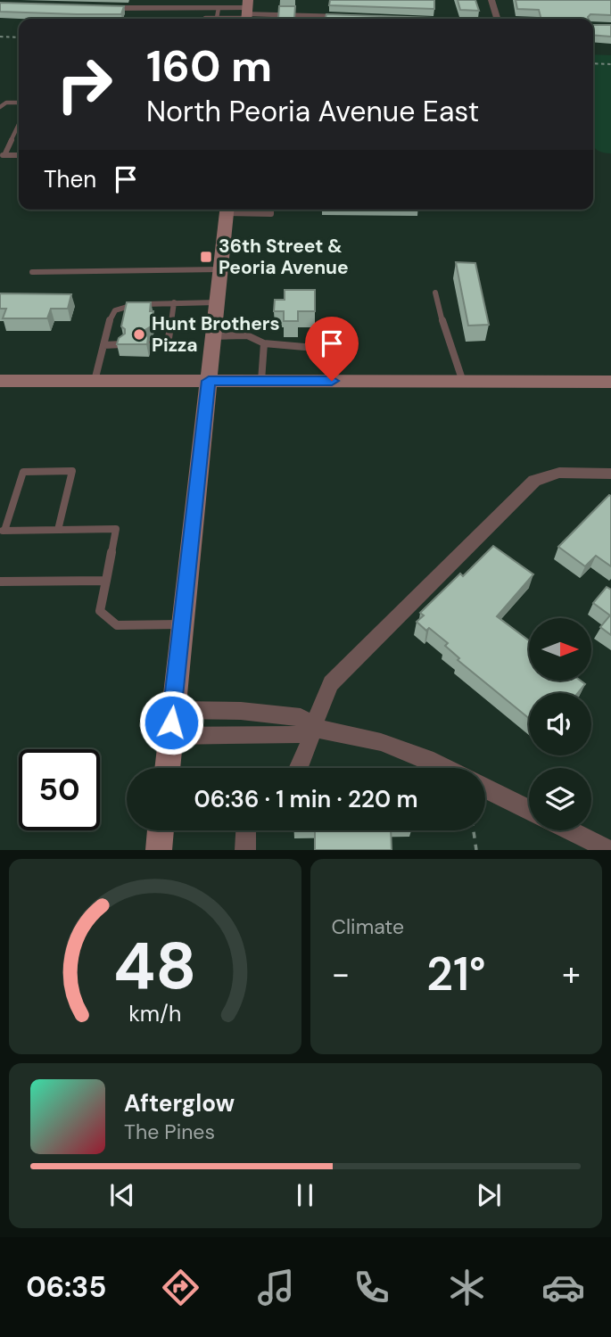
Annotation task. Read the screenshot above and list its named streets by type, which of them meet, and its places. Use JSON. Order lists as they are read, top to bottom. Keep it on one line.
{"places":{"transit":["36th Street & Peoria Avenue"],"other":["Hunt Brothers Pizza"]},"north":"right","page":{"turn":["160 m","North Peoria Avenue East"],"then":"Then","limit":"50","trip":"06:36 · 1 min · 220 m","tile":"Climate","heat":["−","21°","+"],"song":["Afterglow","The Pines"],"tabs":"06:35","gauge":["48","km/h"]}}
